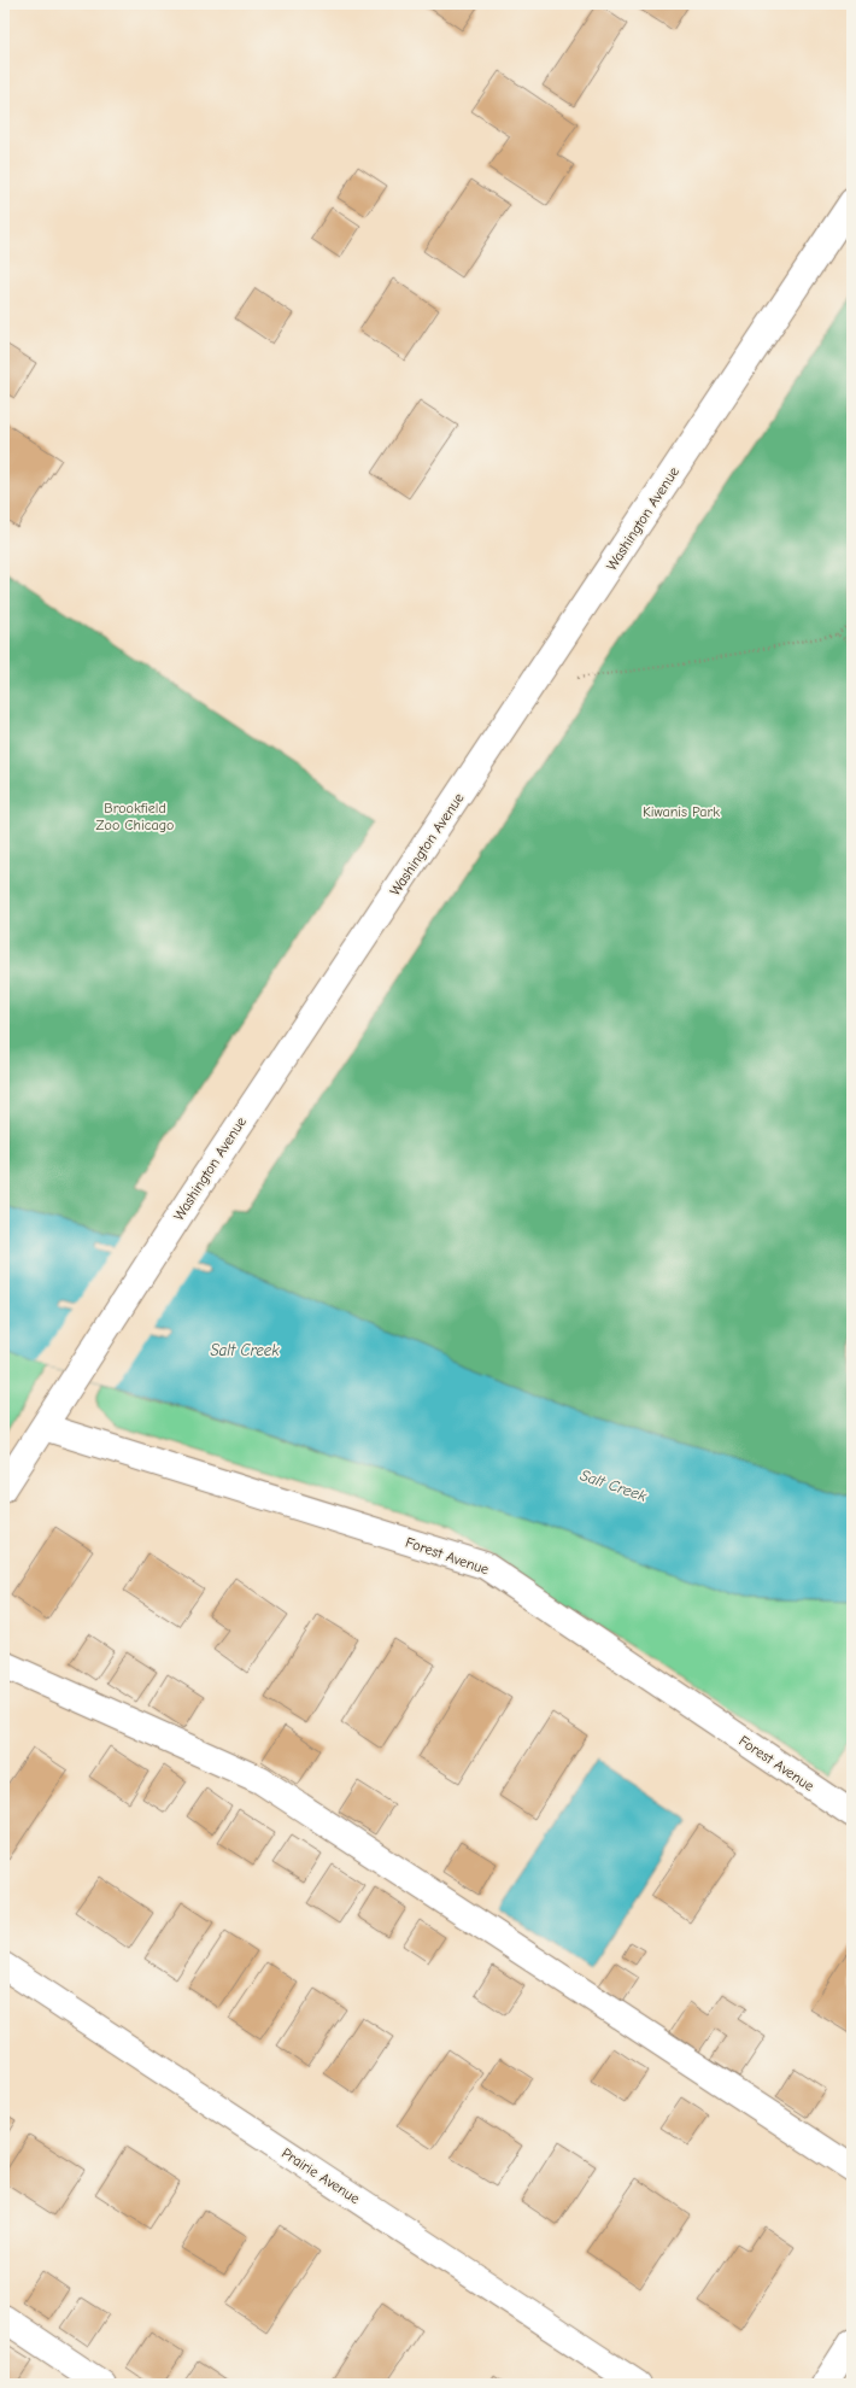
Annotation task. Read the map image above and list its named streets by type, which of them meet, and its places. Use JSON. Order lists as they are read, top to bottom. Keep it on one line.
{"streets":{"street":["Washington Avenue","Forest Avenue","Prairie Avenue"]},"crossings":[["Washington Avenue","Forest Avenue"]],"water":["Salt Creek"],"parks":["Brookfield Zoo Chicago","Kiwanis Park"]}
